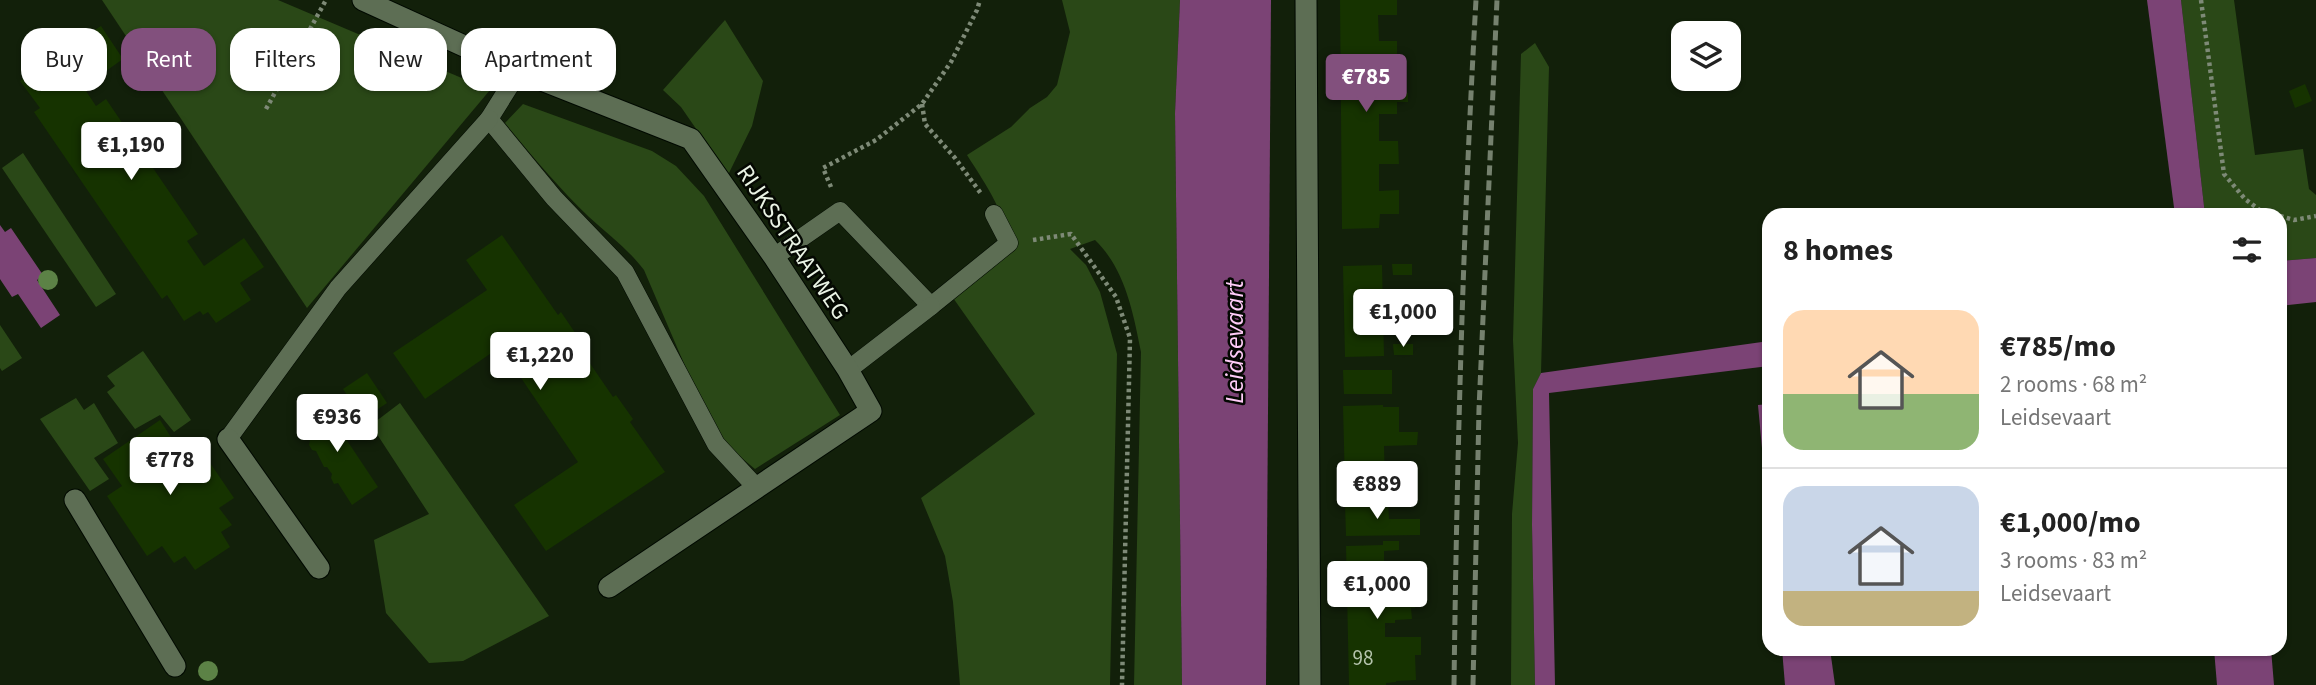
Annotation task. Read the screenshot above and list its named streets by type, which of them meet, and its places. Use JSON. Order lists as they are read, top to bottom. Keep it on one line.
{"streets":{"street":["RIJKSSTRAATWEG"]},"water":["Leidsevaart"],"house_numbers":["98"],"page":{"chip":["Buy","Rent","Filters","New","Apartment"],"price":["€785","€1,190","€1,000","€1,220","€936","€778","€889","€1,000"],"heading":"8 homes","list":[{"name":"€785/mo","note":"2 rooms · 68 m² · Leidsevaart"},{"name":"€1,000/mo","note":"3 rooms · 83 m² · Leidsevaart"}]}}
